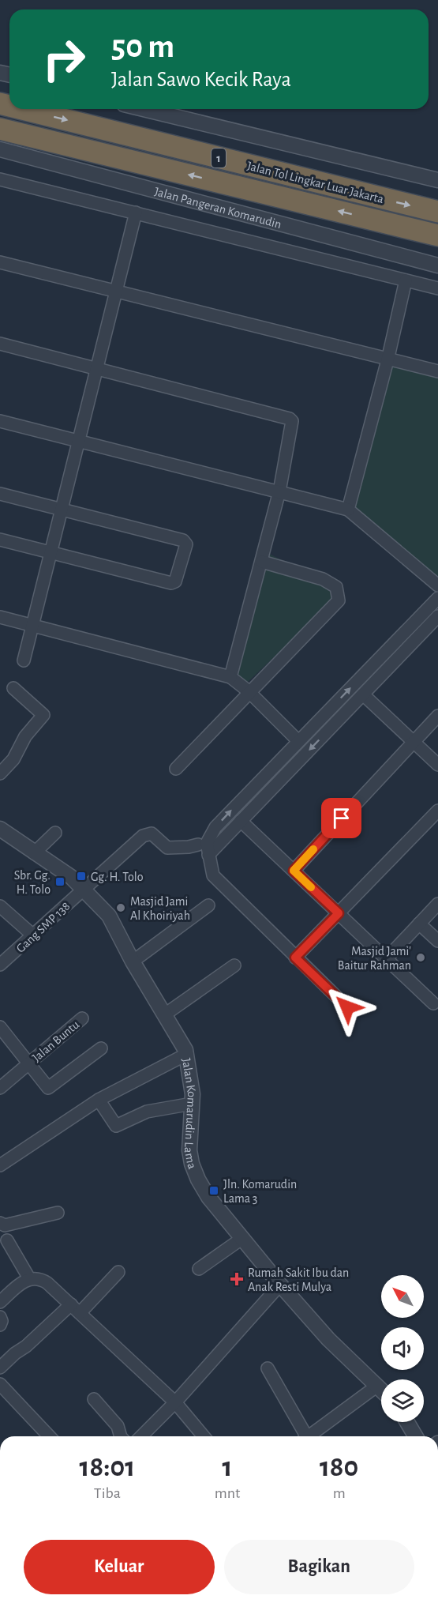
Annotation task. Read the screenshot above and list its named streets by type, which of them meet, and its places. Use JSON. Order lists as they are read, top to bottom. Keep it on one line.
{"streets":{"highway":["1","Jalan Tol Lingkar Luar Jakarta"],"street":["Jalan Pangeran Komarudin","Gang SMP 138","Jalan Buntu","Jalan Komarudin Lama"]},"crossings":[["Gang SMP 138","Jalan Komarudin Lama"]],"places":{"transit":["Gg. H. Tolo","Sbr. Gg. H. Tolo","Jln. Komarudin Lama 3"],"other":["Masjid Jami Al Khoiriyah","Masjid Jami' Baitur Rahman"],"health":["Rumah Sakit Ibu dan Anak Resti Mulya"]},"north":"top left","page":{"turn":["50 m","Jalan Sawo Kecik Raya"],"eta":["18:01","Tiba","1","mnt","180","m"],"buttons":["Keluar","Bagikan"]}}
